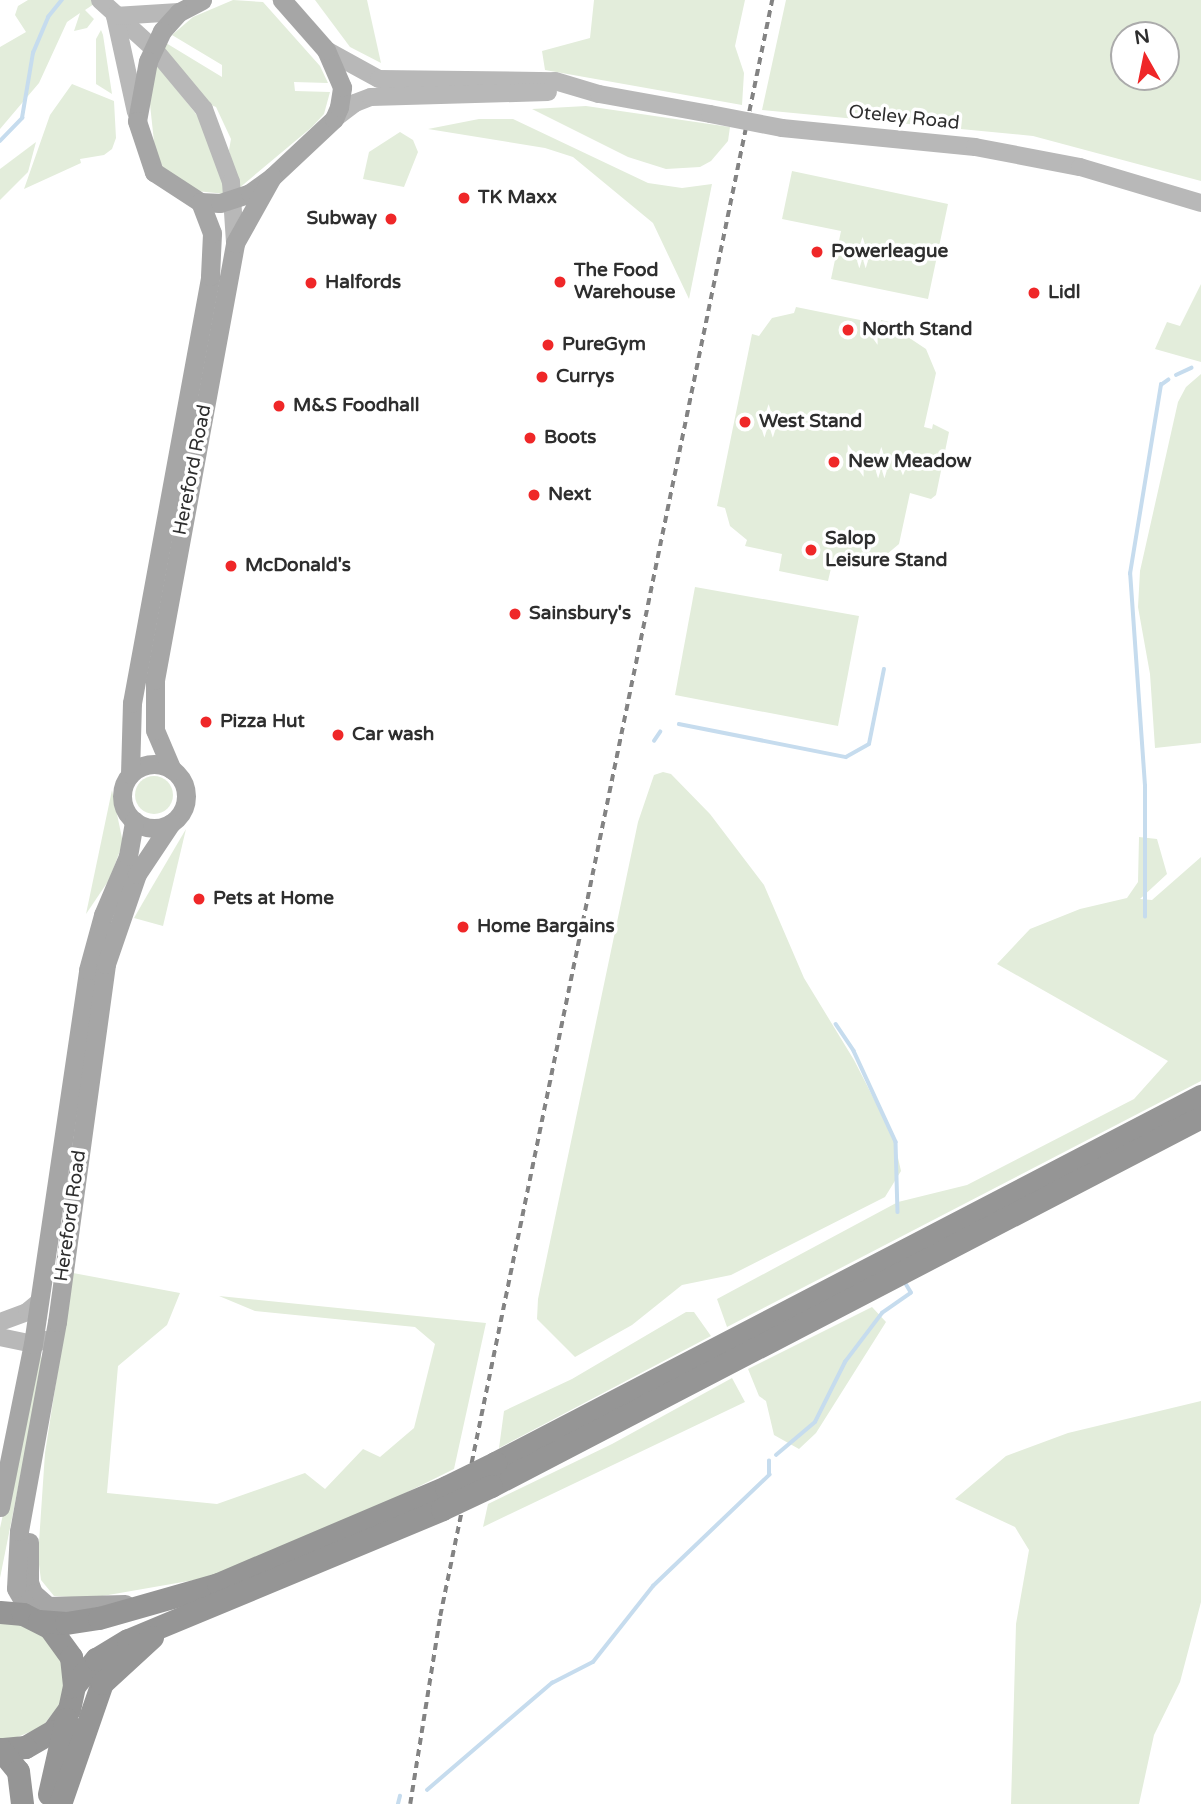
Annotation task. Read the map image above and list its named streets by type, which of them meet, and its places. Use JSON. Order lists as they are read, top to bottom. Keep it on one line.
{"streets":{"main road":["Oteley Road","Hereford Road"]},"places":["TK Maxx","Subway","Powerleague","The Food Warehouse","Halfords","Lidl","North Stand","PureGym","Currys","M&S Foodhall","West Stand","Boots","New Meadow","Next","Salop Leisure Stand","McDonald's","Sainsbury's","Pizza Hut","Car wash","Pets at Home","Home Bargains"],"north":"top"}
